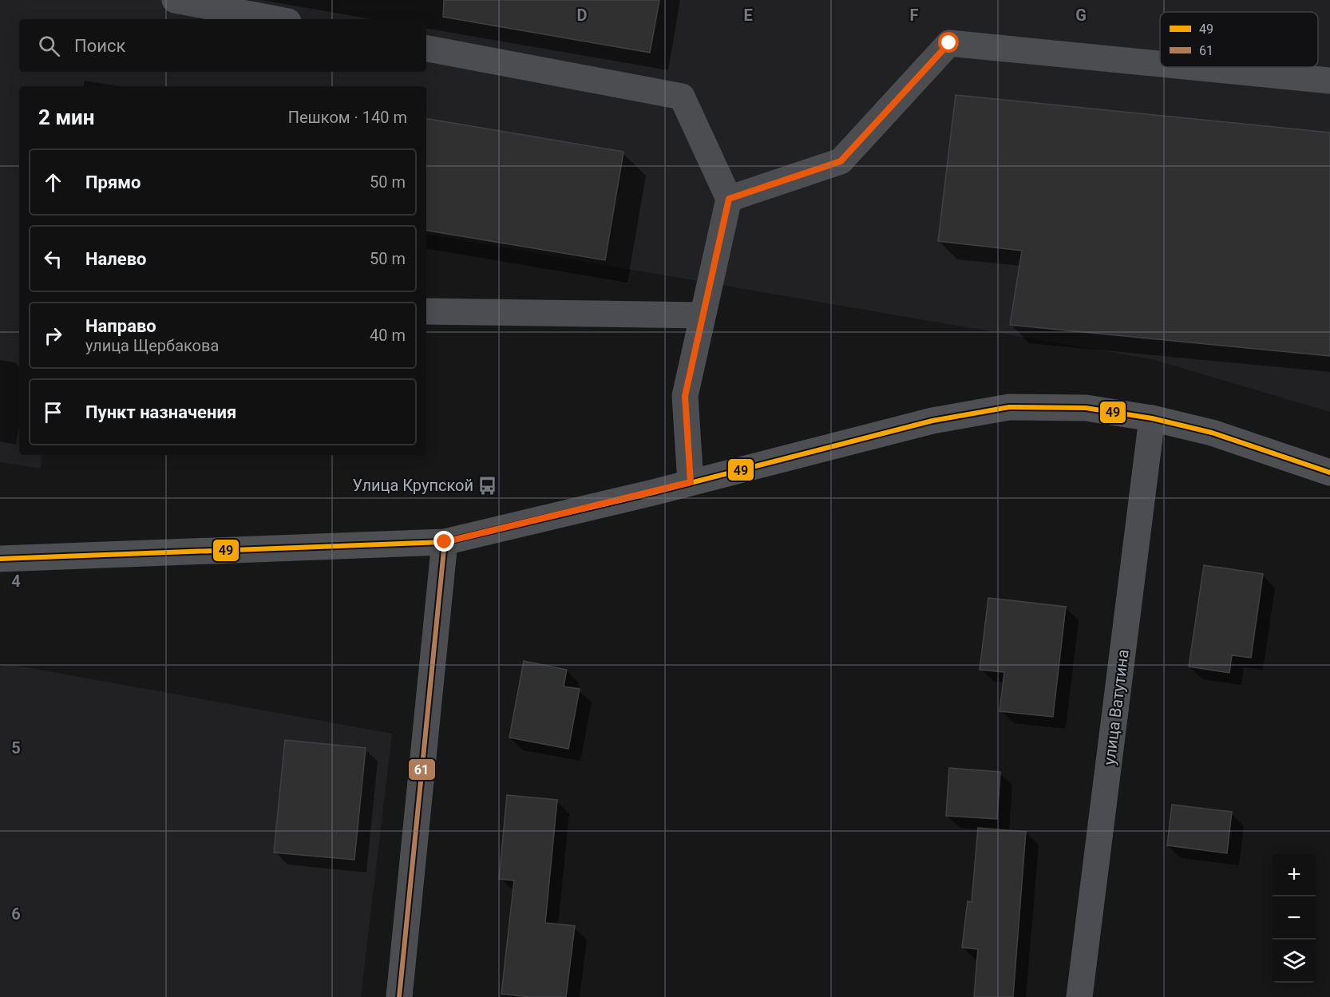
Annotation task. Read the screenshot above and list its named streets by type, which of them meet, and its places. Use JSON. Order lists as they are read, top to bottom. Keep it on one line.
{"streets":{"street":["улица Ватутина"]},"places":{"bus stop":["Улица Крупской"]},"lines":["transit line 49","transit line 61"],"legend":["49","61"],"page":{"search":"Поиск","heading":["2 мин","Пешком · 140 m"],"list":[["Прямо","50 m"],["Налево","50 m"],["Направо","улица Щербакова","40 m"],"Пункт назначения"],"map_buttons":["+","−"]},"grid":{"columns":["D","E","F","G"],"rows":["4","5","6"]}}
